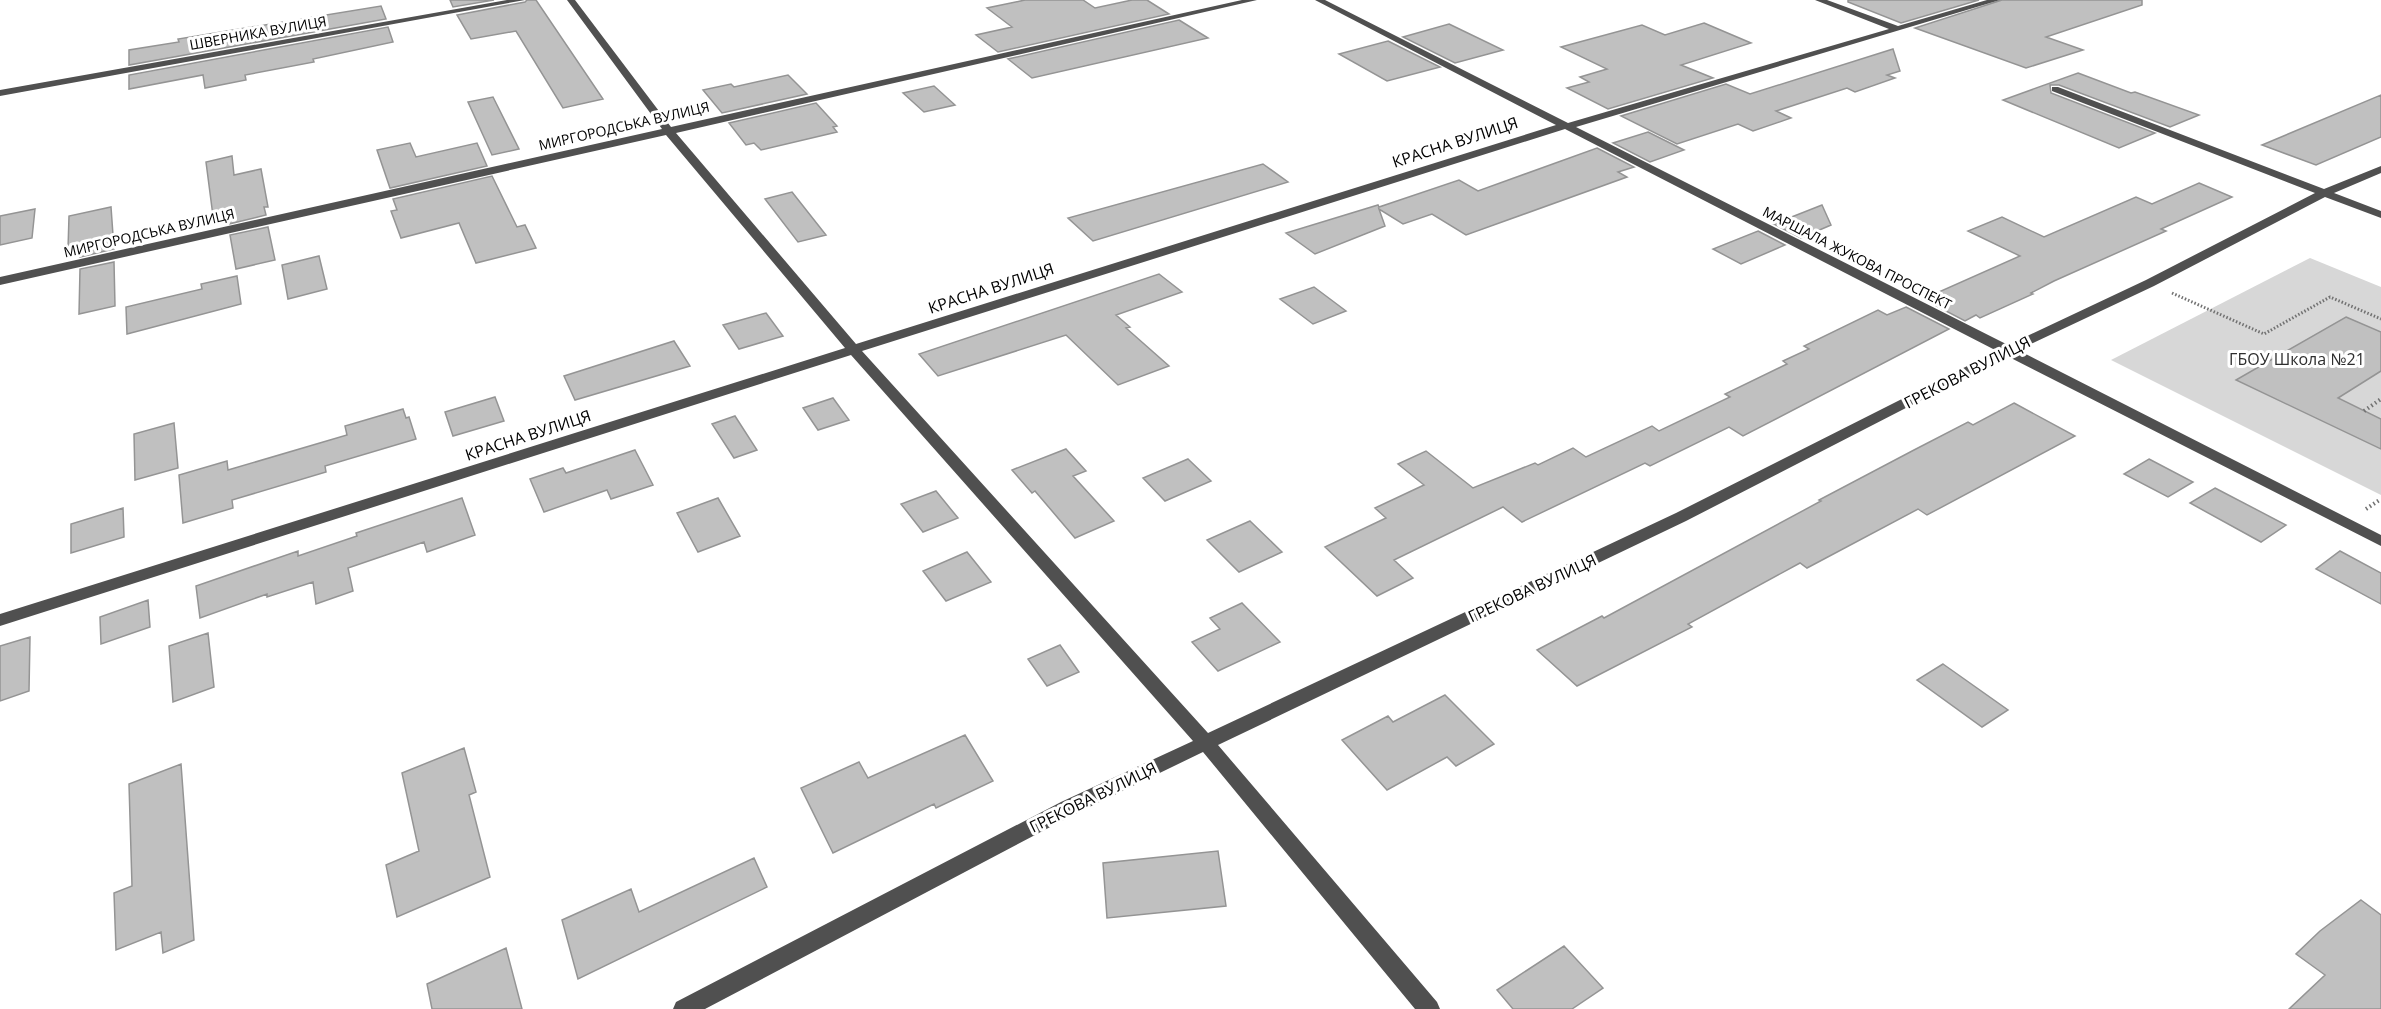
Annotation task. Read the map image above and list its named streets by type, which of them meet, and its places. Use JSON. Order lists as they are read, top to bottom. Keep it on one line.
{"streets":{"street":["ШВЕРНИКА ВУЛИЦЯ","МИРГОРОДСЬКА ВУЛИЦЯ","КРАСНА ВУЛИЦЯ","МАРШАЛА ЖУКОВА ПРОСПЕКТ","ГРЕКОВА ВУЛИЦЯ"]},"crossings":[["КРАСНА ВУЛИЦЯ","МАРШАЛА ЖУКОВА ПРОСПЕКТ"],["МАРШАЛА ЖУКОВА ПРОСПЕКТ","ГРЕКОВА ВУЛИЦЯ"]],"parks":["ГБОУ Школа №21"]}
